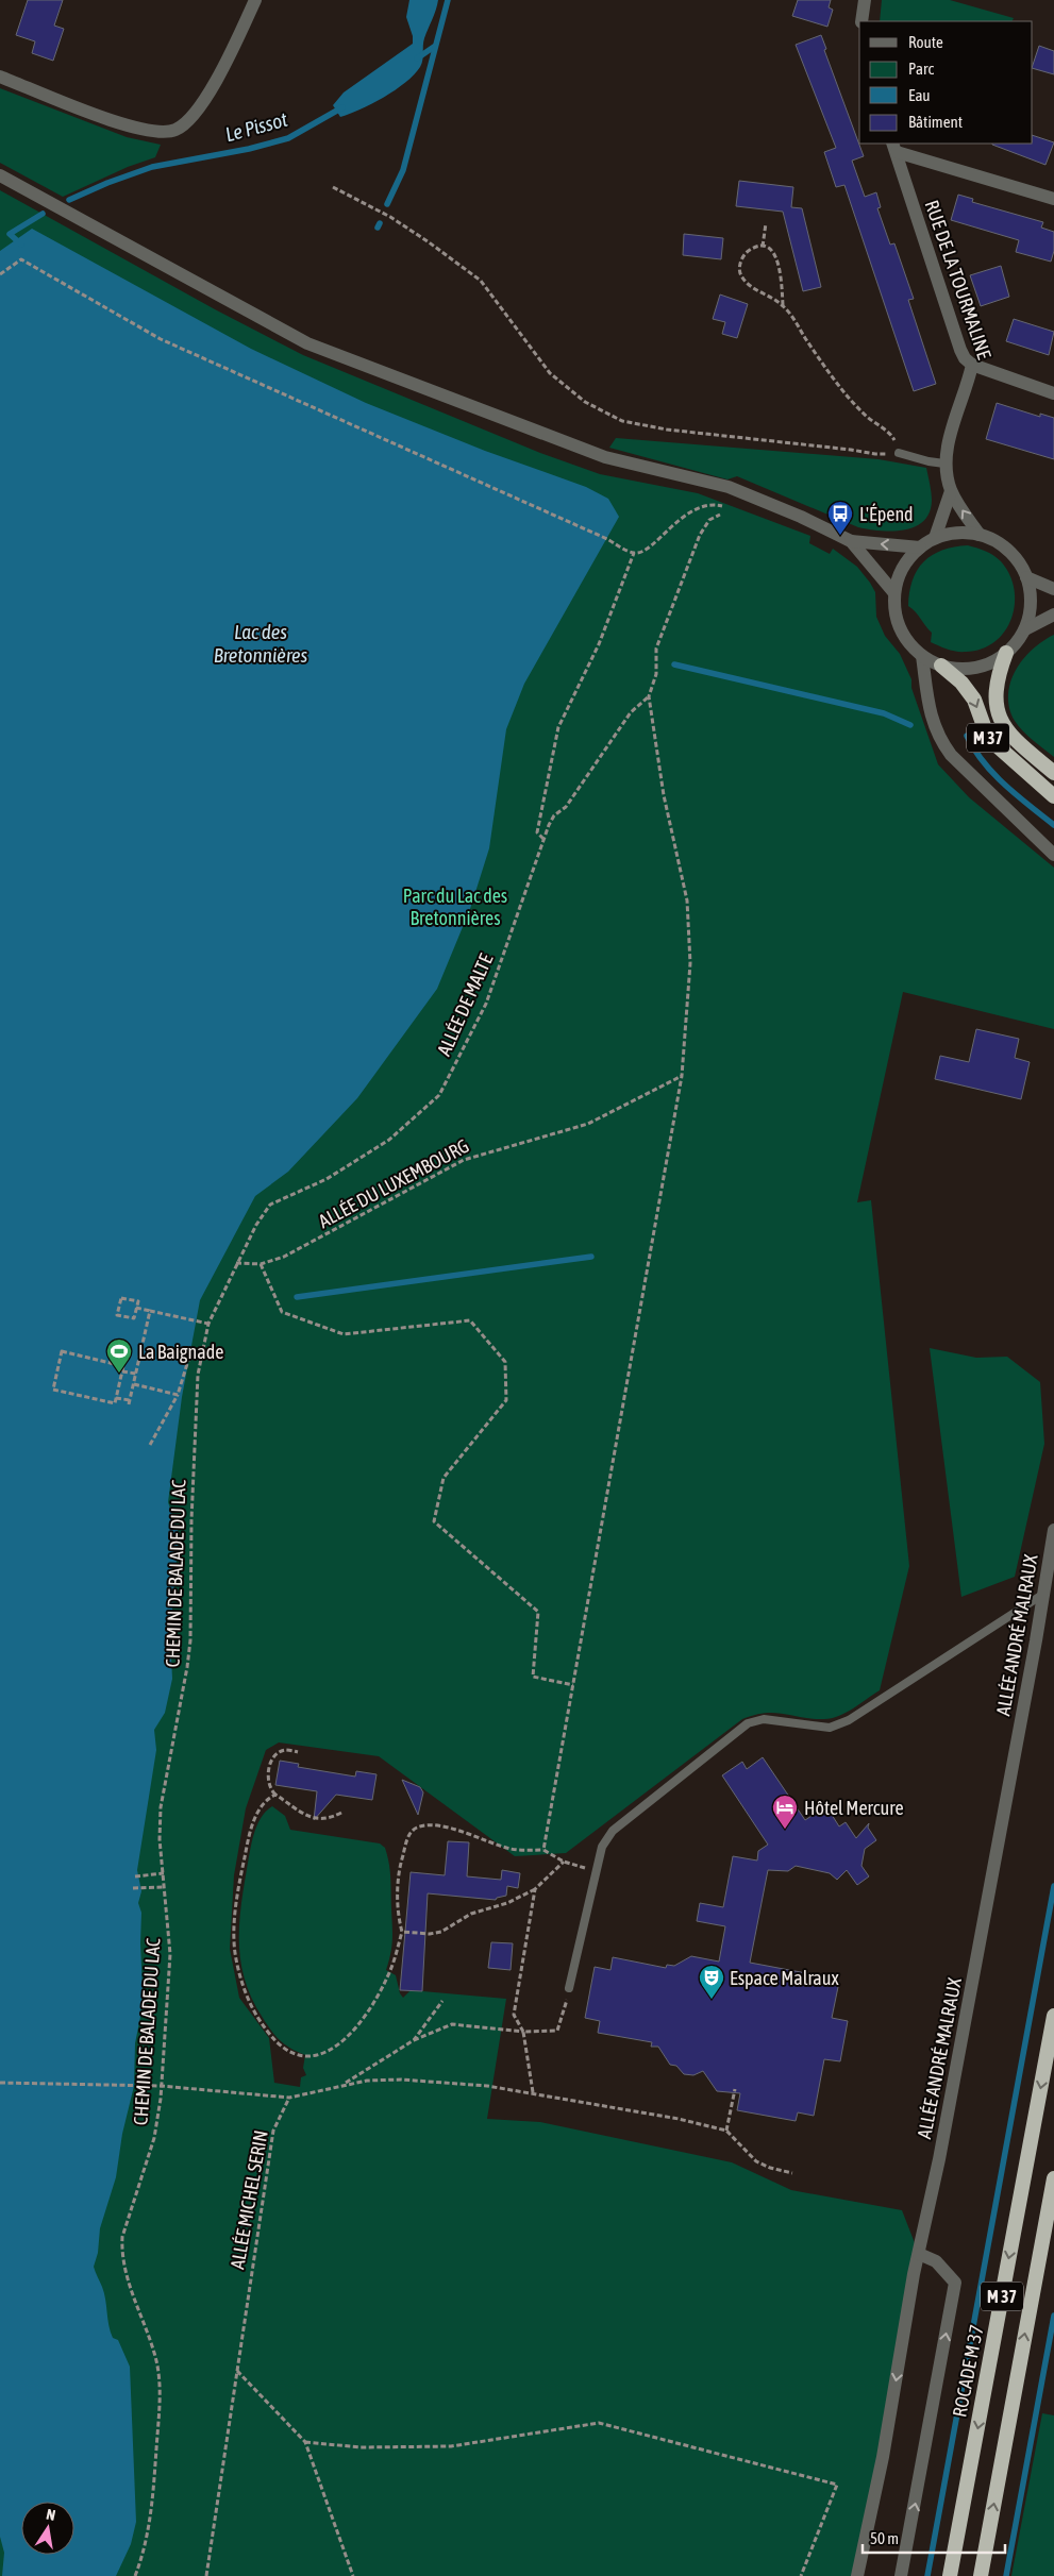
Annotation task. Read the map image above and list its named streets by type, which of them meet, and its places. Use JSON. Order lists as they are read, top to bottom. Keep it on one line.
{"streets":{"highway":["M 37","ROCADE M 37"],"street":["RUE DE LA TOURMALINE","ALLÉE ANDRÉ MALRAUX"],"path":["ALLÉE DE MALTE","ALLÉE DU LUXEMBOURG","CHEMIN DE BALADE DU LAC","ALLÉE MICHEL SERIN"]},"crossings":[["RUE DE LA TOURMALINE","M 37"],["ALLÉE DE MALTE","ALLÉE DU LUXEMBOURG"],["ALLÉE DE MALTE","CHEMIN DE BALADE DU LAC"],["ALLÉE DU LUXEMBOURG","CHEMIN DE BALADE DU LAC"]],"water":["Le Pissot","Lac des Bretonnières"],"parks":["Parc du Lac des Bretonnières"],"places":{"bus stop":["L'Épend"],"sports":["La Baignade"],"hotel":["Hôtel Mercure"],"theatre":["Espace Malraux"]},"legend":["Route","Parc","Eau","Bâtiment"],"scale_bar":"50 m","north":"top"}
